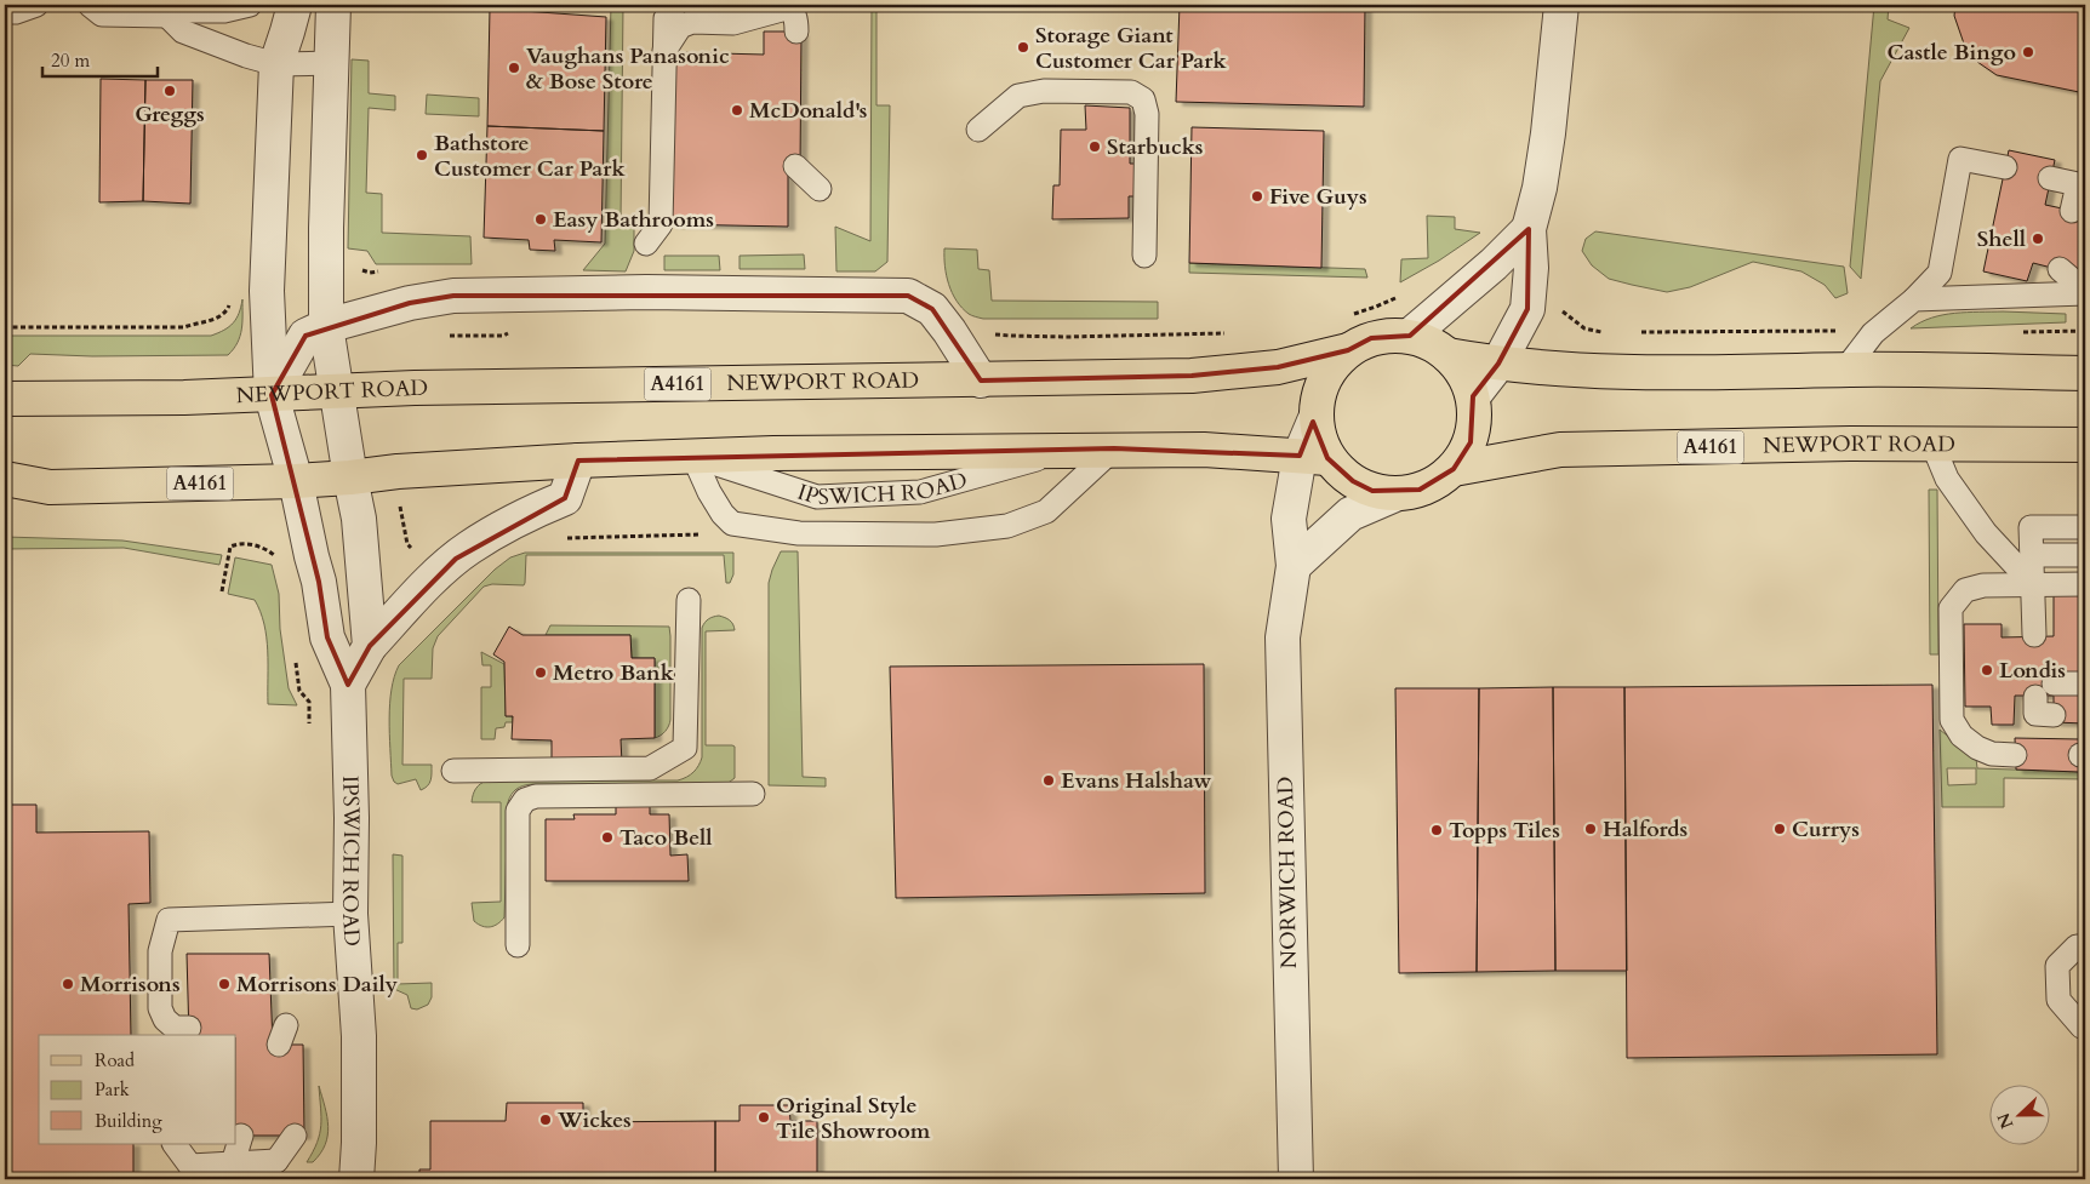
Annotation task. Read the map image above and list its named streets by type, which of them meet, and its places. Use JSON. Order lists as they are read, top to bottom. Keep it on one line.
{"streets":{"main road":["NEWPORT ROAD","A4161"],"street":["IPSWICH ROAD","NORWICH ROAD"]},"crossings":[["NEWPORT ROAD","A4161"],["NEWPORT ROAD","IPSWICH ROAD"],["NEWPORT ROAD","NORWICH ROAD"],["A4161","IPSWICH ROAD"],["A4161","NORWICH ROAD"]],"places":["Storage Giant Customer Car Park","Castle Bingo","Vaughans Panasonic & Bose Store","Greggs","McDonald's","Starbucks","Bathstore Customer Car Park","Five Guys","Easy Bathrooms","Shell","Londis","Metro Bank","Evans Halshaw","Halfords","Currys","Topps Tiles","Taco Bell","Morrisons","Morrisons Daily","Original Style Tile Showroom","Wickes"],"legend":["Road","Park","Building"],"scale_bar":"20 m","north":"left"}
